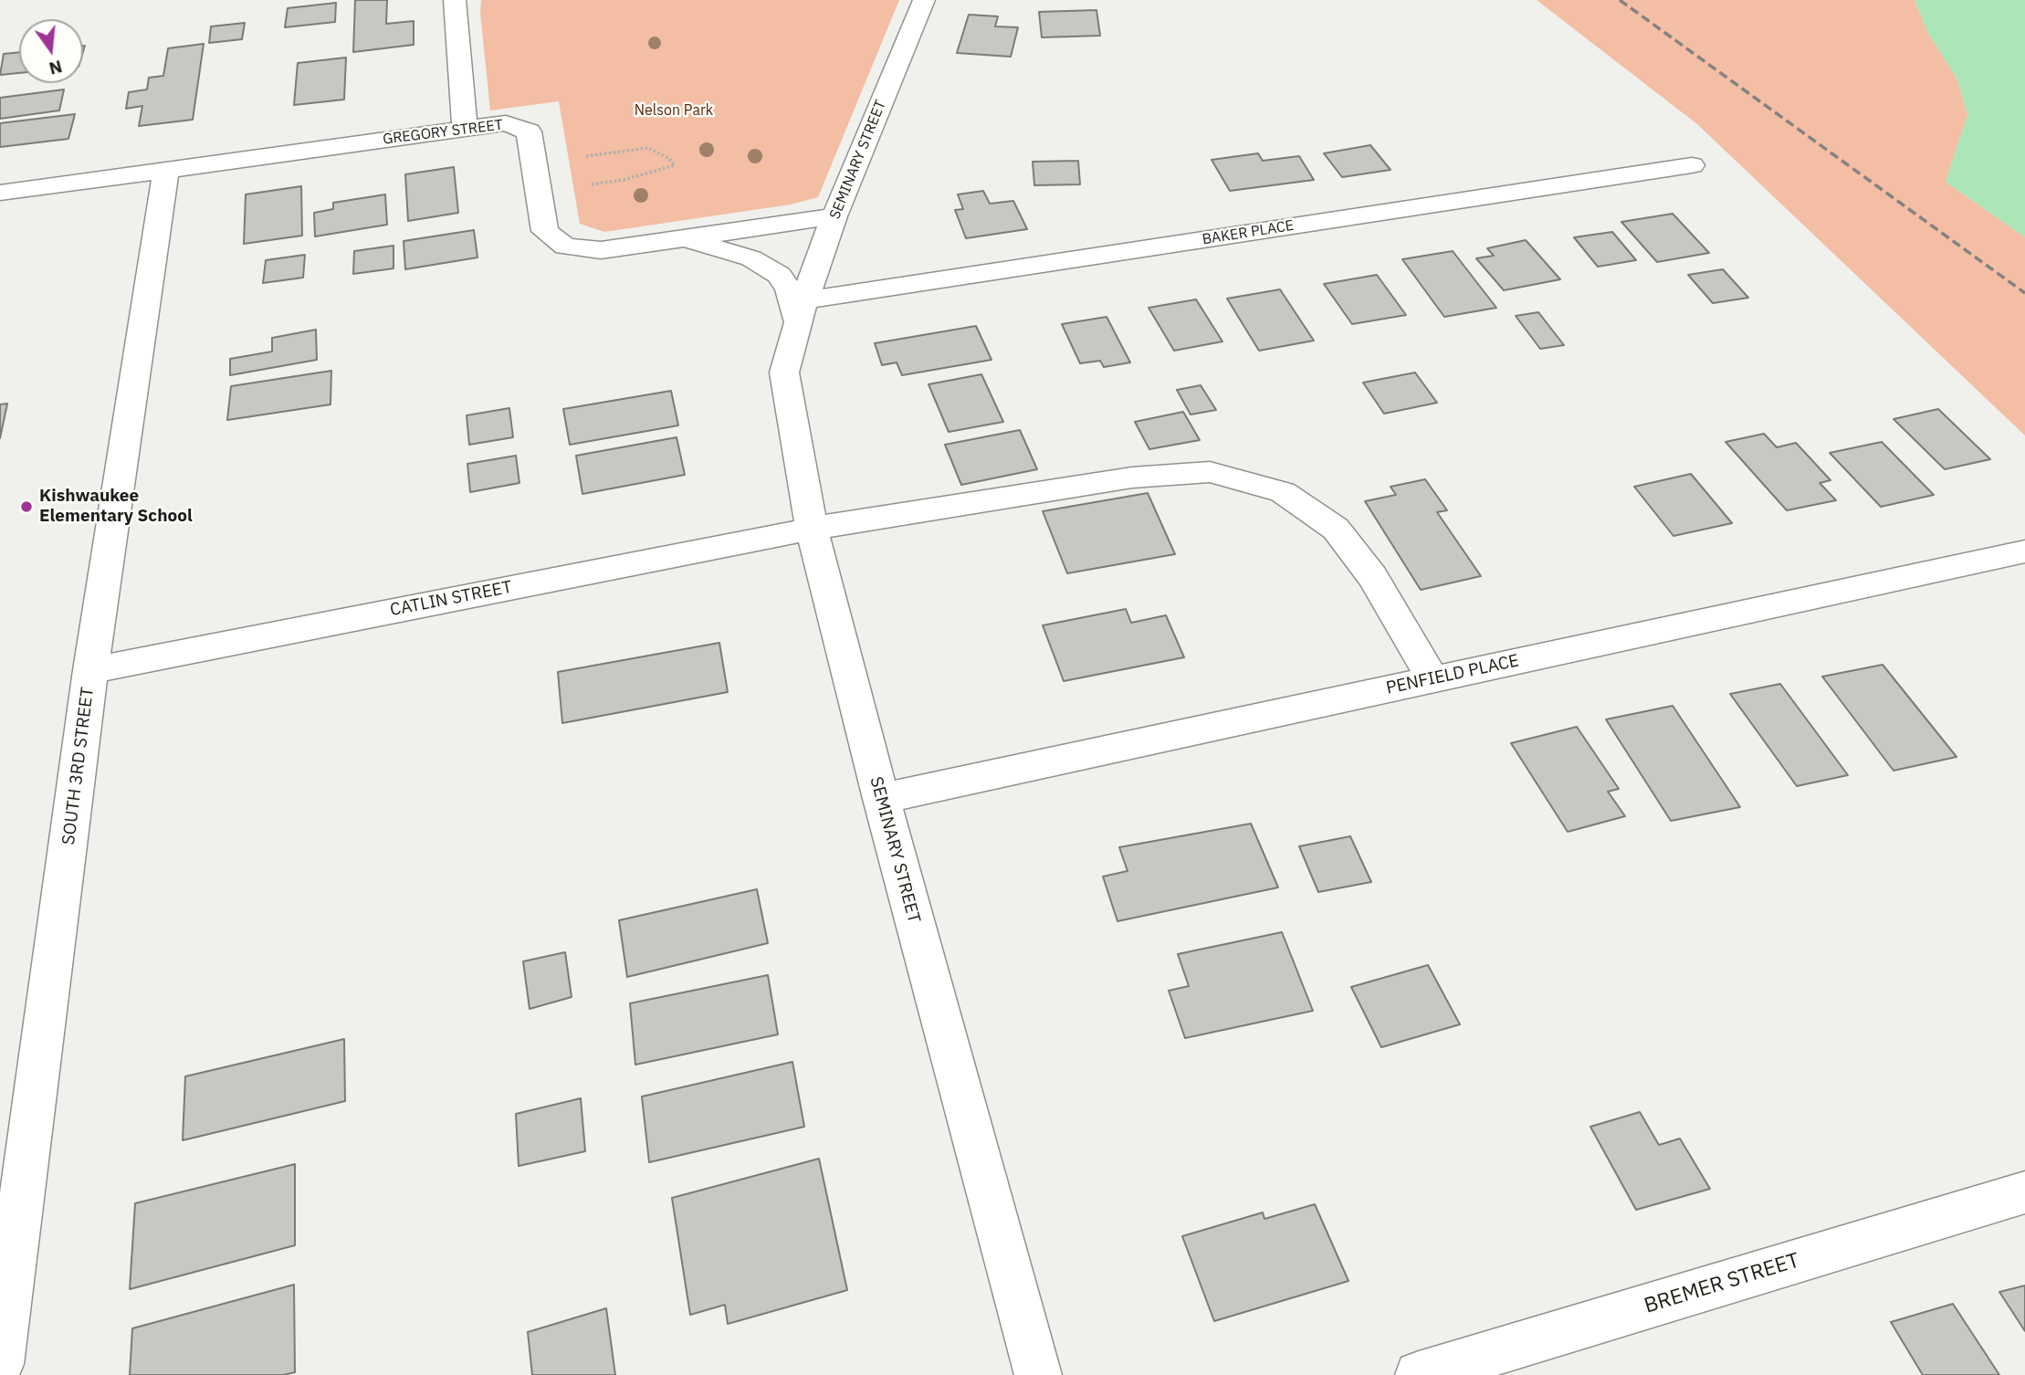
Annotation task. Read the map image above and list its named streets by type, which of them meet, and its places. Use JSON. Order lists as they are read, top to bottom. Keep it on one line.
{"streets":{"street":["GREGORY STREET","SEMINARY STREET","BAKER PLACE","CATLIN STREET","PENFIELD PLACE","SOUTH 3RD STREET","BREMER STREET"]},"crossings":[["GREGORY STREET","SEMINARY STREET"],["GREGORY STREET","SOUTH 3RD STREET"],["SEMINARY STREET","BAKER PLACE"],["SEMINARY STREET","CATLIN STREET"],["SEMINARY STREET","PENFIELD PLACE"],["CATLIN STREET","PENFIELD PLACE"],["CATLIN STREET","SOUTH 3RD STREET"]],"parks":["Nelson Park"],"places":["Kishwaukee Elementary School"],"north":"bottom"}
